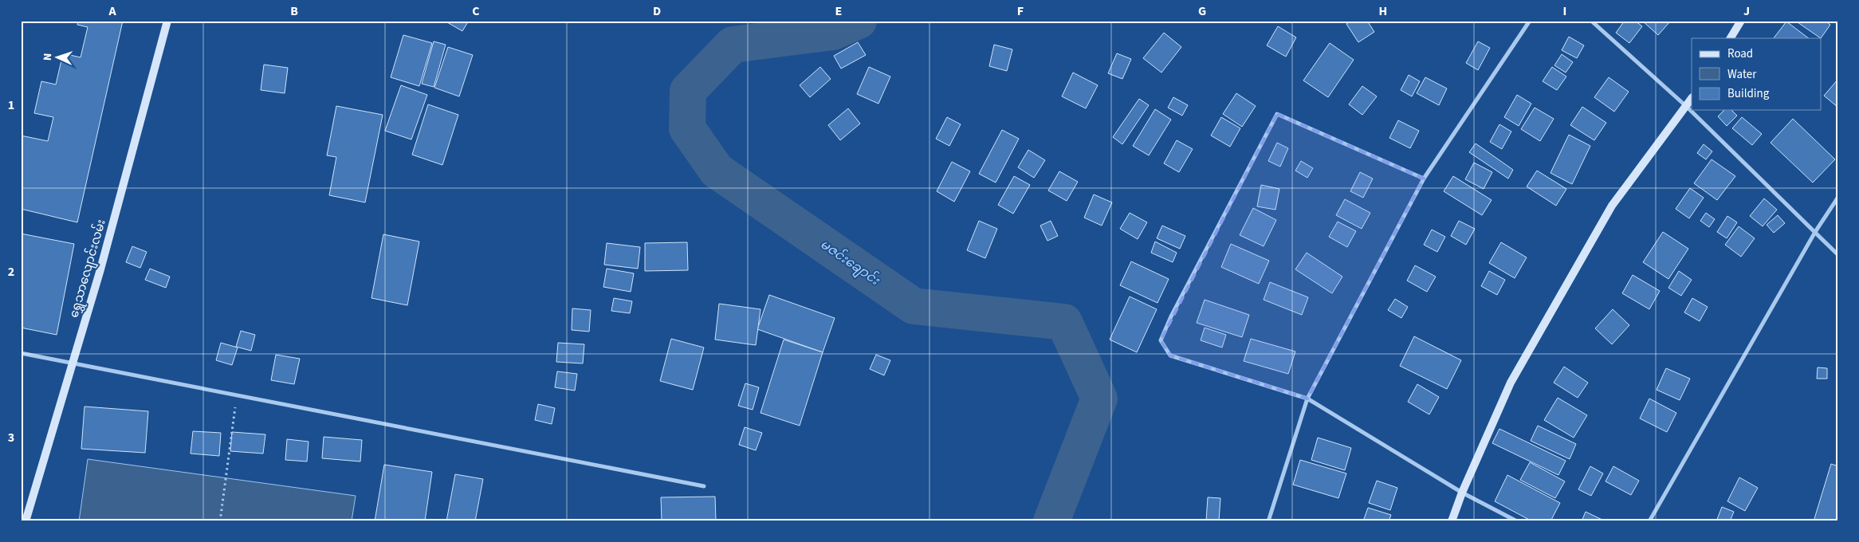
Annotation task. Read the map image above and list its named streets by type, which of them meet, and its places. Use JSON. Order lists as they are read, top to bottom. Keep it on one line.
{"streets":{"street":["ရွှေသာလျောင်းလမ်း"]},"water":["မဇင်းချောင်း"],"legend":["Road","Water","Building"],"north":"left","grid":{"columns":["A","B","C","D","E","F","G","H","I","J"],"rows":["1","2","3"]}}
